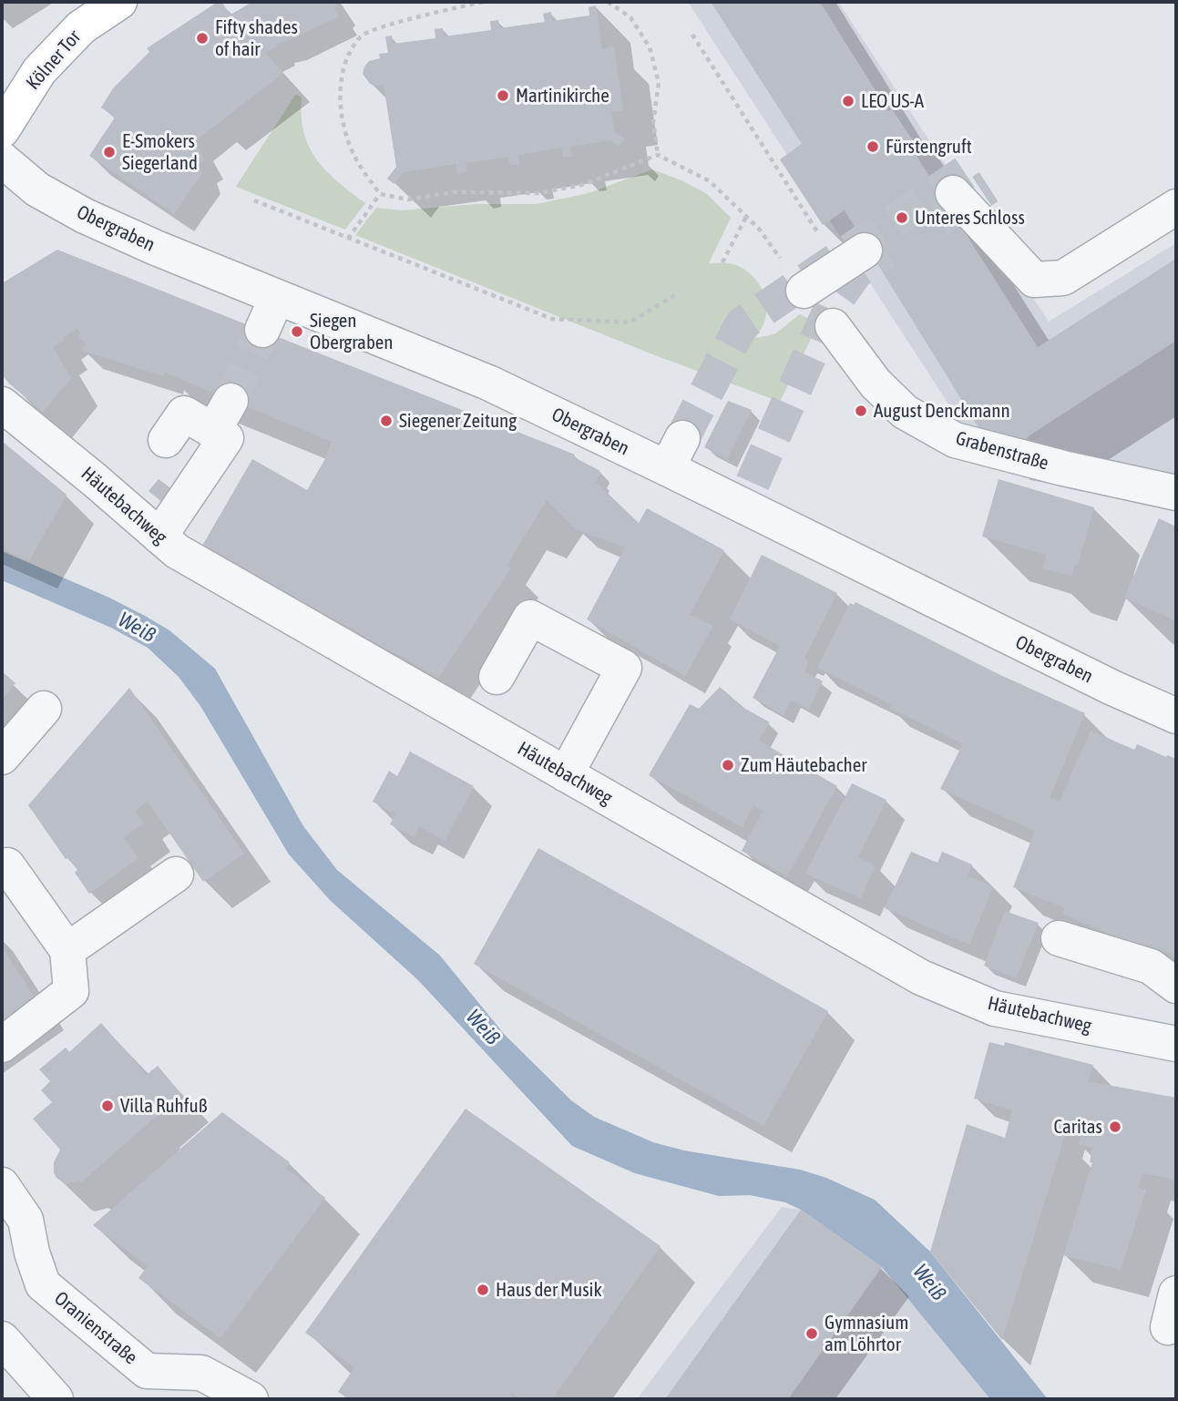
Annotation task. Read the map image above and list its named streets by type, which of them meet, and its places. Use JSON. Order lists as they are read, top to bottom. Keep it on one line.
{"streets":{"main road":["Kölner Tor"],"street":["Obergraben","Grabenstraße","Häutebachweg","Oranienstraße"]},"water":["Weiß"],"places":["Fifty shades of hair","Martinikirche","LEO US-A","Fürstengruft","E-Smokers Siegerland","Unteres Schloss","Siegen Obergraben","August Denckmann","Siegener Zeitung","Zum Häutebacher","Villa Ruhfuß","Caritas","Haus der Musik","Gymnasium am Löhrtor"]}
